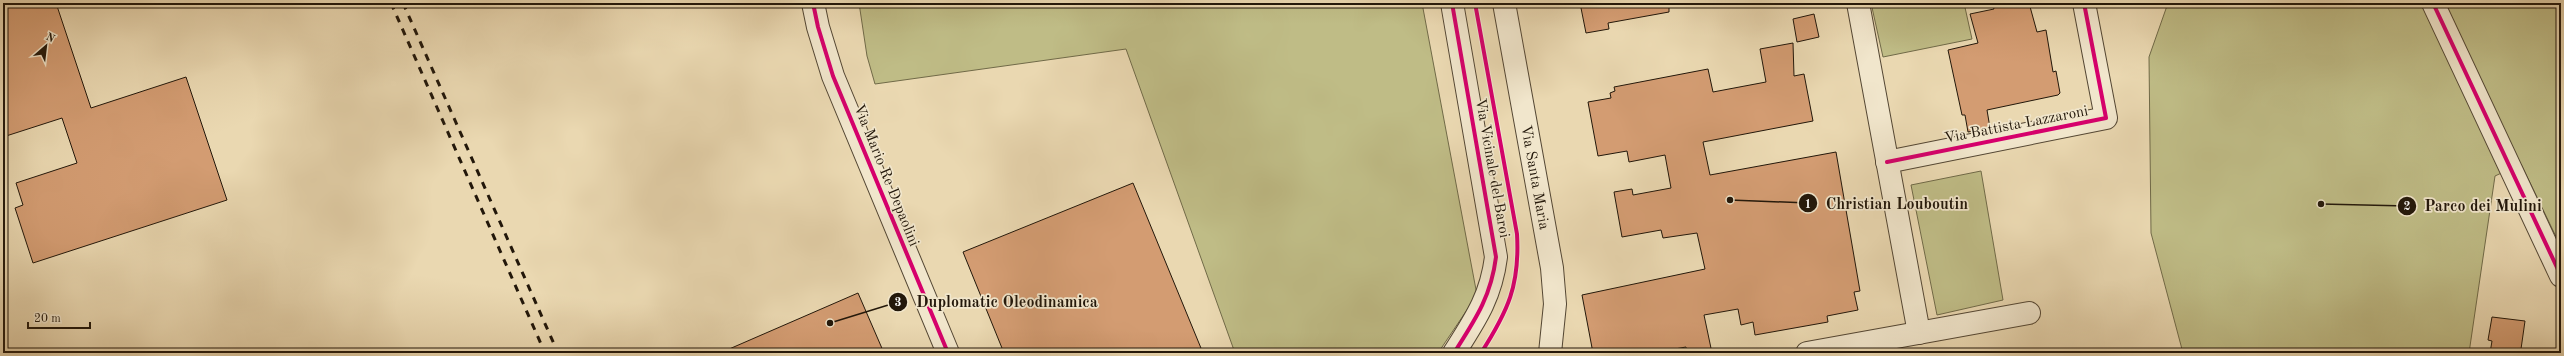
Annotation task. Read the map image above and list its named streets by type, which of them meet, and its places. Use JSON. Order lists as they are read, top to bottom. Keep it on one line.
{"streets":{"street":["Via Battista Lazzaroni","Via Vicinale del Baroi","Via Mario Re Depaolini","Via Santa Maria"]},"places":["Christian Louboutin","Parco dei Mulini","Duplomatic Oleodinamica"],"scale_bar":"20 m","north":"top right"}
